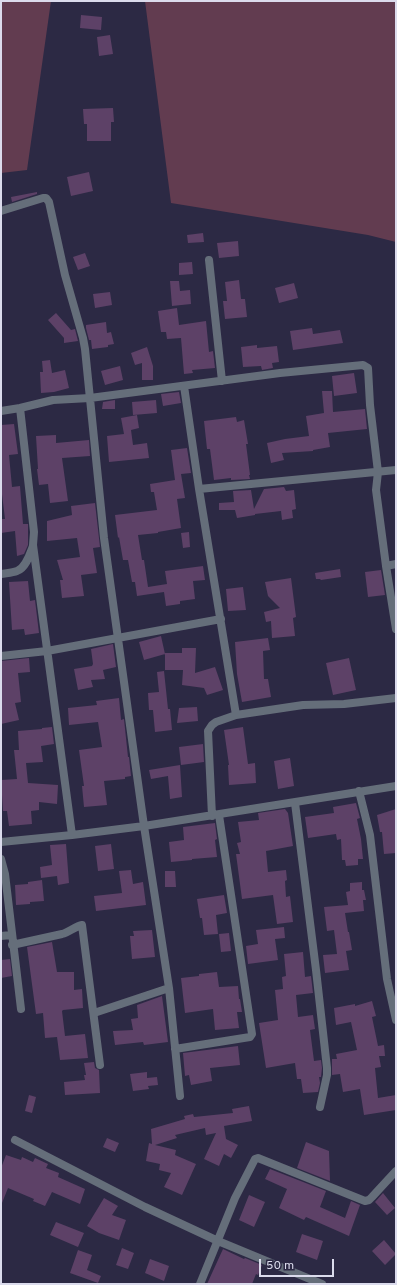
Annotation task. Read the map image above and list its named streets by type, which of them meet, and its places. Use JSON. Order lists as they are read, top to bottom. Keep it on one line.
{"scale_bar":"50 m"}
